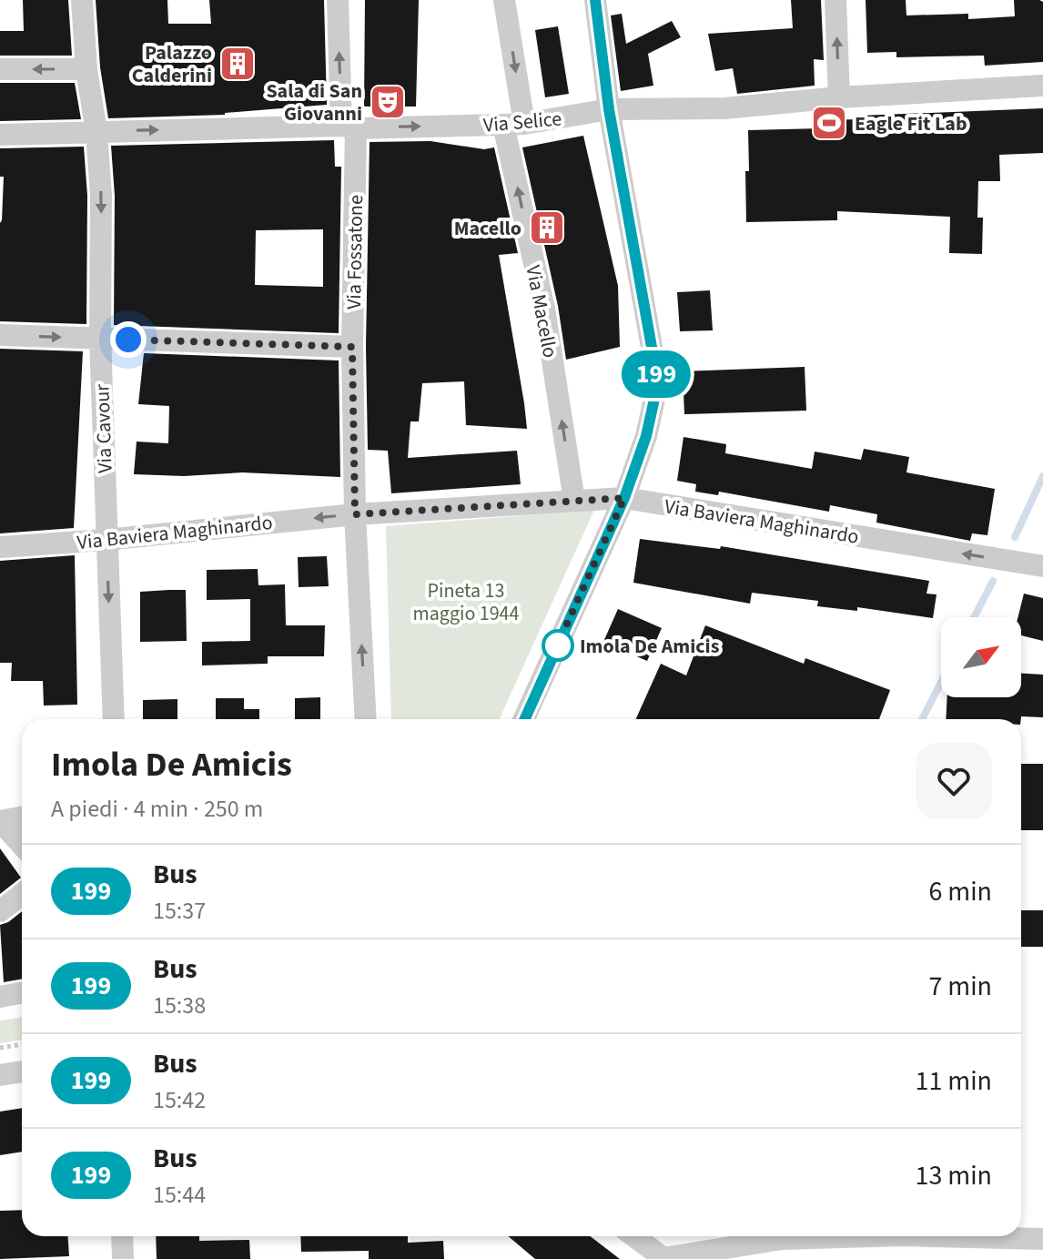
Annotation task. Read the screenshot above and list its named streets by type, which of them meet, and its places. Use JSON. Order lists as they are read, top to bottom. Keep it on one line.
{"streets":{"street":["Via Selice","Via Fossatone","Via Macello","Via Cavour","Via Baviera Maghinardo"]},"crossings":[["Via Selice","Via Fossatone"],["Via Selice","Via Macello"],["Via Selice","Via Cavour"],["Via Fossatone","Via Baviera Maghinardo"],["Via Macello","Via Baviera Maghinardo"],["Via Cavour","Via Baviera Maghinardo"]],"one_way":["Via Selice","Via Fossatone","Via Cavour","Via Baviera Maghinardo"],"parks":["Pineta 13 maggio 1944"],"places":{"building":["Palazzo Calderini","Macello"],"theatre":["Sala di San Giovanni"],"sports":["Eagle Fit Lab"],"other":["Imola De Amicis"]},"lines":["bus line 199"],"north":"top right","page":{"on_map":"199","heading":["Imola De Amicis","A piedi · 4 min · 250 m"],"list":[{"mark":"199","name":"Bus","note":"15:37","value":"6 min"},{"mark":"199","name":"Bus","note":"15:38","value":"7 min"},{"mark":"199","name":"Bus","note":"15:42","value":"11 min"},{"mark":"199","name":"Bus","note":"15:44","value":"13 min"}]}}
